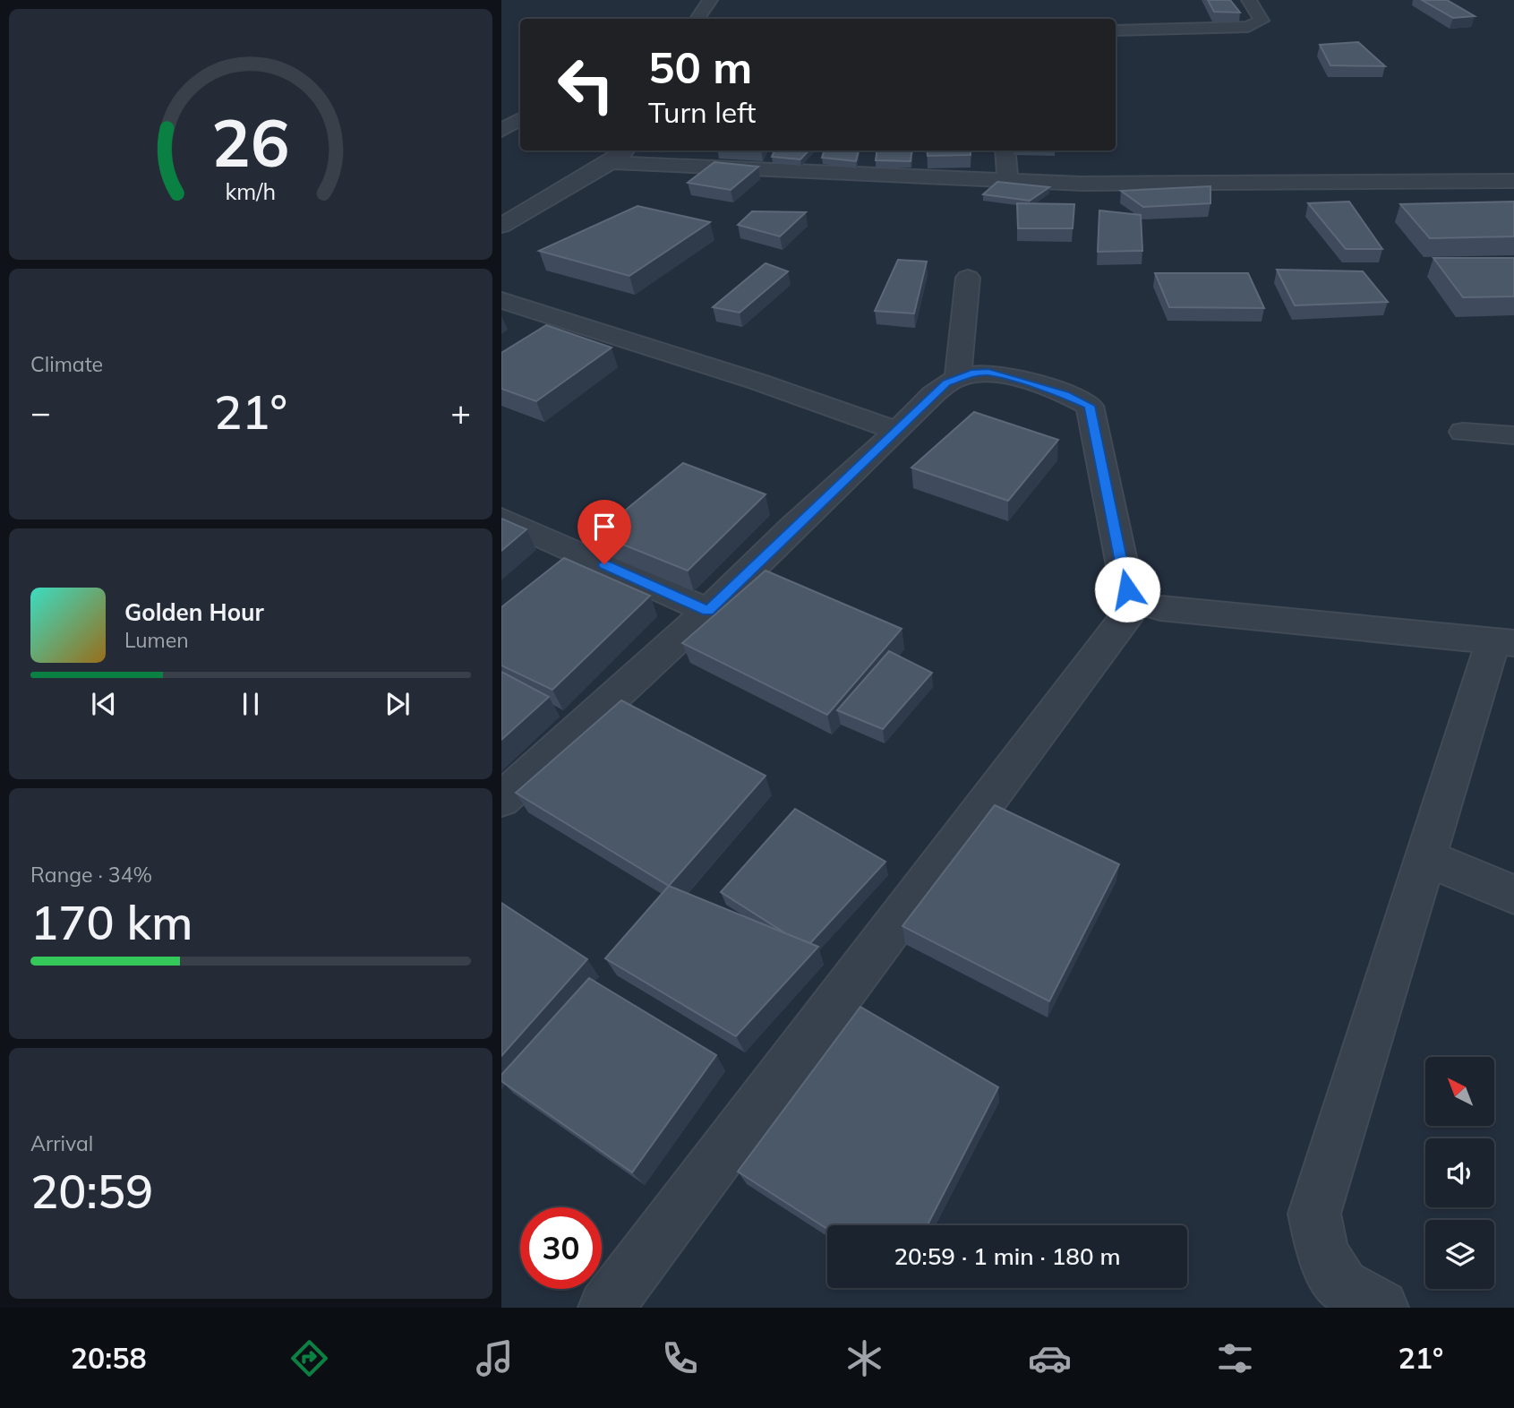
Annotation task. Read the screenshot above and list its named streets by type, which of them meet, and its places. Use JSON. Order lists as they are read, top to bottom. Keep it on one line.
{"north":"top left","page":{"turn":["50 m","Turn left"],"tile":["Climate",["Range · 34%","170 km"],["Arrival","20:59"]],"heat":["−","21°","+"],"song":["Golden Hour","Lumen"],"limit":"30","trip":"20:59 · 1 min · 180 m","tabs":["20:58","21°"],"gauge":["26","km/h"]}}
